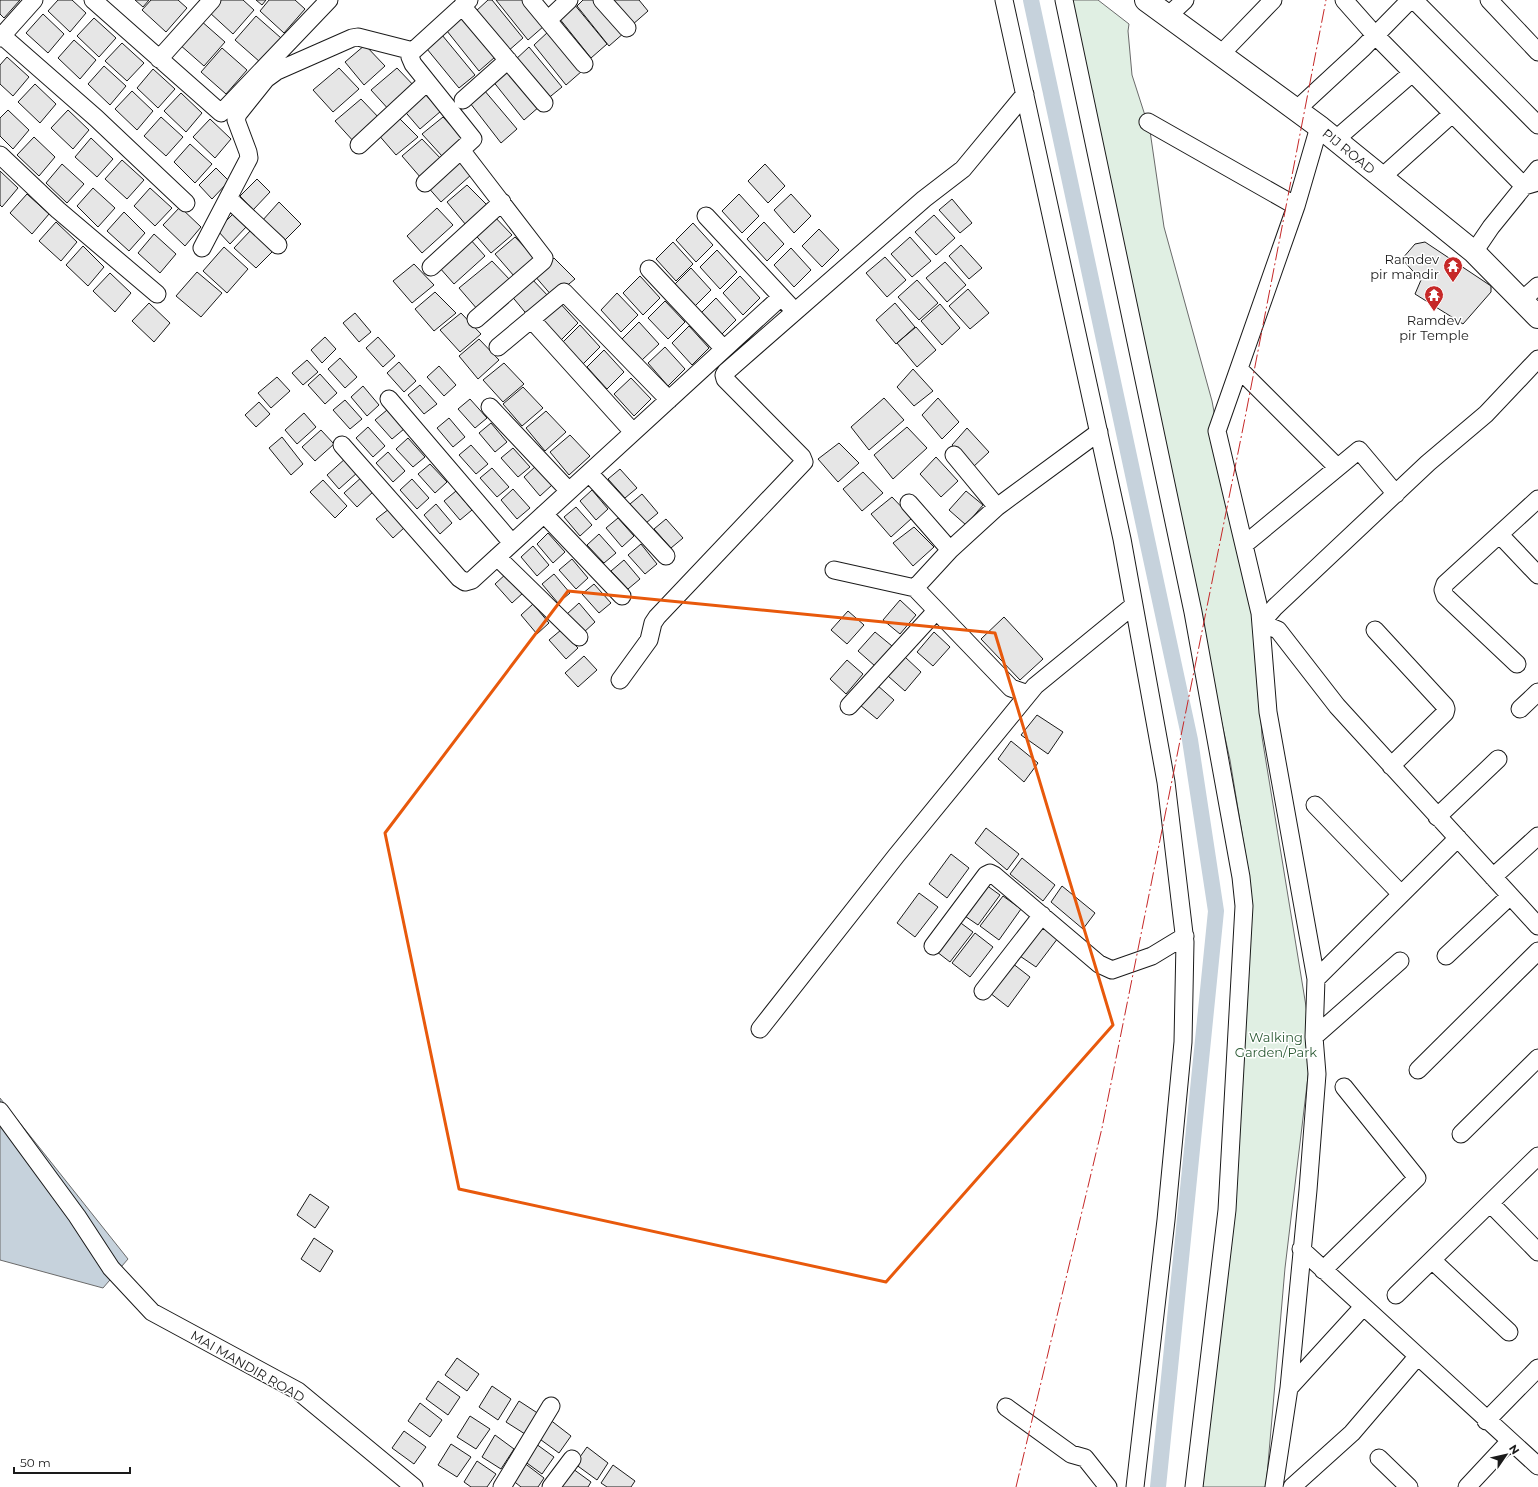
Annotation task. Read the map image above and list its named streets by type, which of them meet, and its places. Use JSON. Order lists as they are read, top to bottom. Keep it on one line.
{"streets":{"main road":["PIJ ROAD"],"street":["MAI MANDIR ROAD"]},"parks":["Walking Garden/Park"],"places":{"temple":["Ramdev pir mandir","Ramdev pir Temple"]},"scale_bar":"50 m","north":"top right"}
